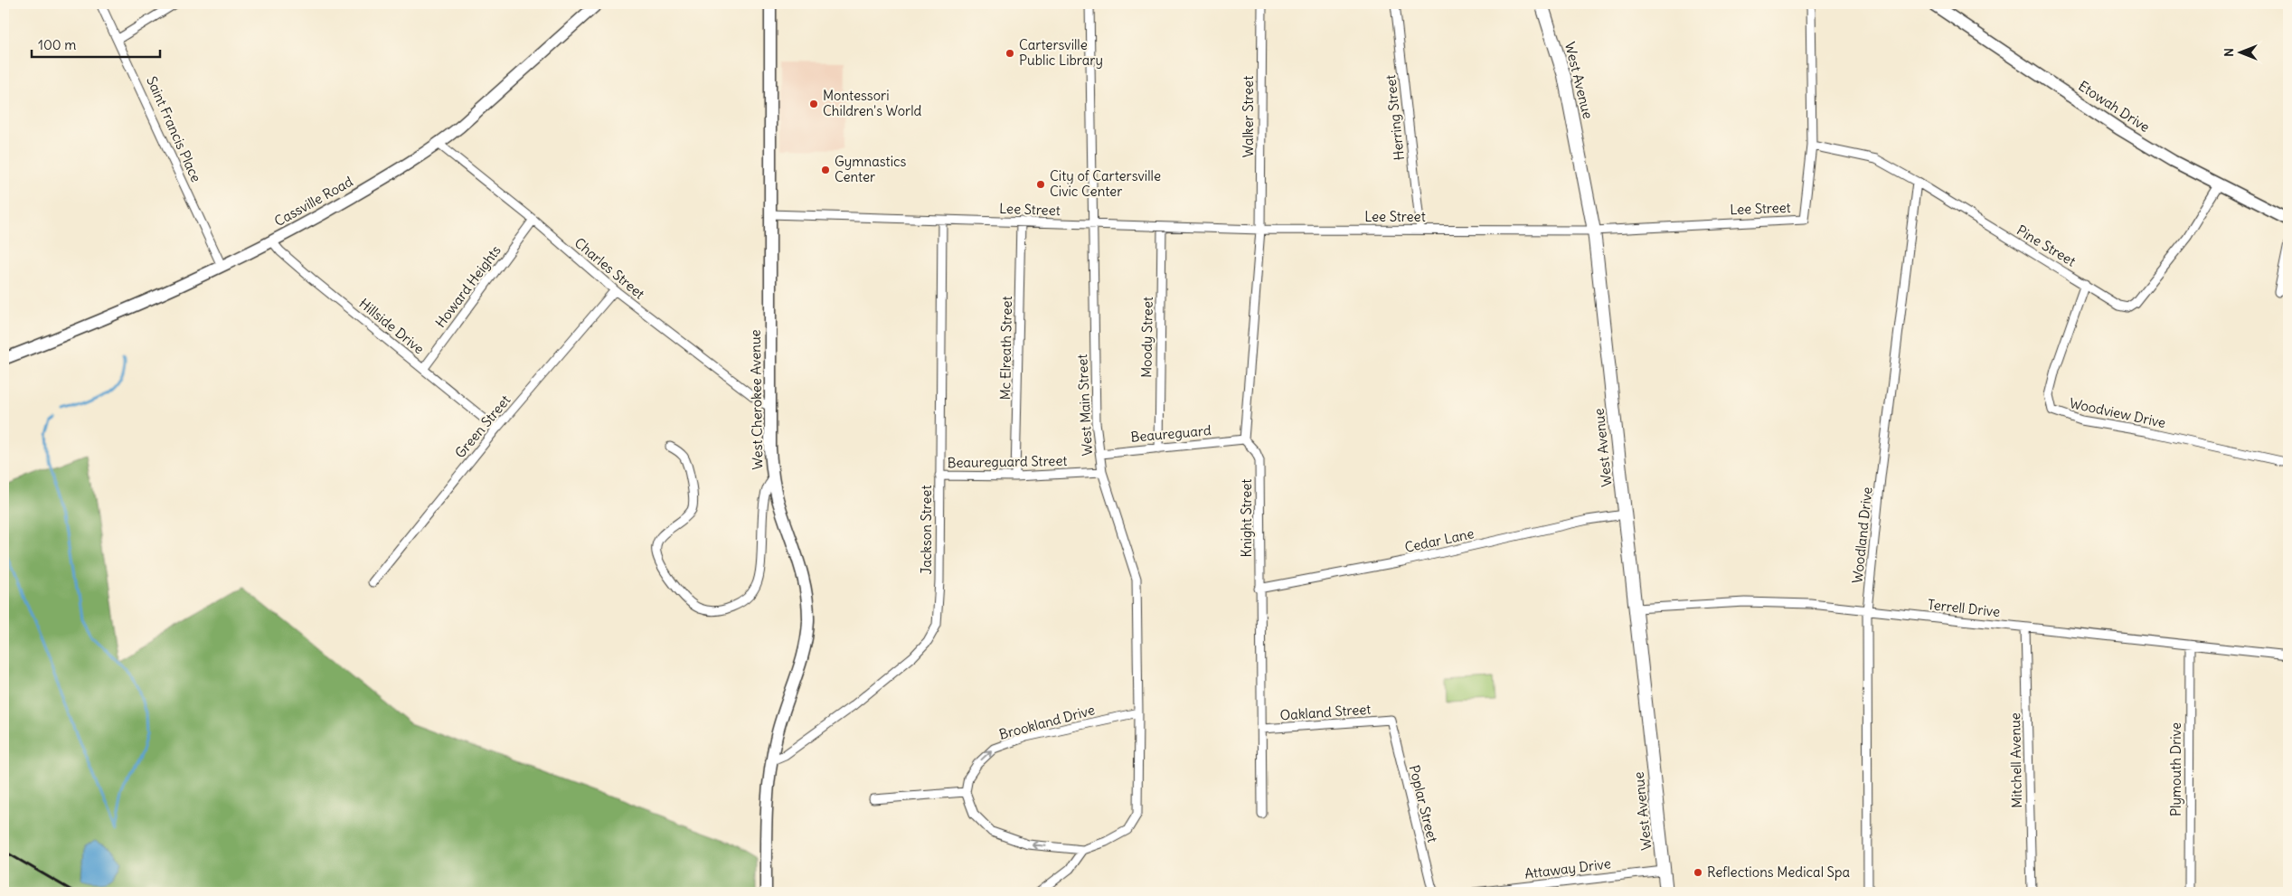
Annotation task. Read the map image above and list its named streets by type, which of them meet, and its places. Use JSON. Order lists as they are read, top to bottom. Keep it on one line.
{"streets":{"main road":["West Avenue","Etowah Drive","Cassville Road","West Cherokee Avenue"],"street":["Walker Street","Herring Street","Saint Francis Place","Lee Street","Pine Street","Charles Street","Howard Heights","Hillside Drive","Moody Street","Mc Elreath Street","West Main Street","Woodview Drive","Green Street","Beaureguard","Beaureguard Street","Knight Street","Jackson Street","Woodland Drive","Cedar Lane","Terrell Drive","Oakland Street","Brookland Drive","Mitchell Avenue","Plymouth Drive","Poplar Street","Attaway Drive"]},"crossings":[["West Avenue","Lee Street"],["West Avenue","Cedar Lane"],["West Avenue","Terrell Drive"],["West Avenue","Attaway Drive"],["Etowah Drive","Pine Street"],["Walker Street","Lee Street"],["Herring Street","Lee Street"],["Saint Francis Place","Cassville Road"],["Cassville Road","Charles Street"],["Cassville Road","Hillside Drive"],["Lee Street","Pine Street"],["Lee Street","Moody Street"],["Lee Street","Mc Elreath Street"],["Lee Street","West Cherokee Avenue"],["Lee Street","West Main Street"],["Lee Street","Jackson Street"],["Pine Street","Woodview Drive"],["Pine Street","Woodland Drive"],["Charles Street","Howard Heights"],["Charles Street","West Cherokee Avenue"],["Charles Street","Green Street"],["Howard Heights","Hillside Drive"],["Hillside Drive","Green Street"],["Moody Street","Beaureguard"],["Mc Elreath Street","Beaureguard Street"],["West Cherokee Avenue","Jackson Street"],["West Main Street","Beaureguard"],["West Main Street","Beaureguard Street"],["West Main Street","Brookland Drive"],["Beaureguard","Knight Street"],["Beaureguard Street","Jackson Street"],["Knight Street","Cedar Lane"],["Knight Street","Oakland Street"],["Woodland Drive","Terrell Drive"],["Terrell Drive","Mitchell Avenue"],["Terrell Drive","Plymouth Drive"],["Oakland Street","Poplar Street"]],"one_way":["Brookland Drive"],"places":["Cartersville Public Library","Montessori Children's World","Gymnastics Center","City of Cartersville Civic Center","Reflections Medical Spa"],"scale_bar":"100 m","north":"left"}
